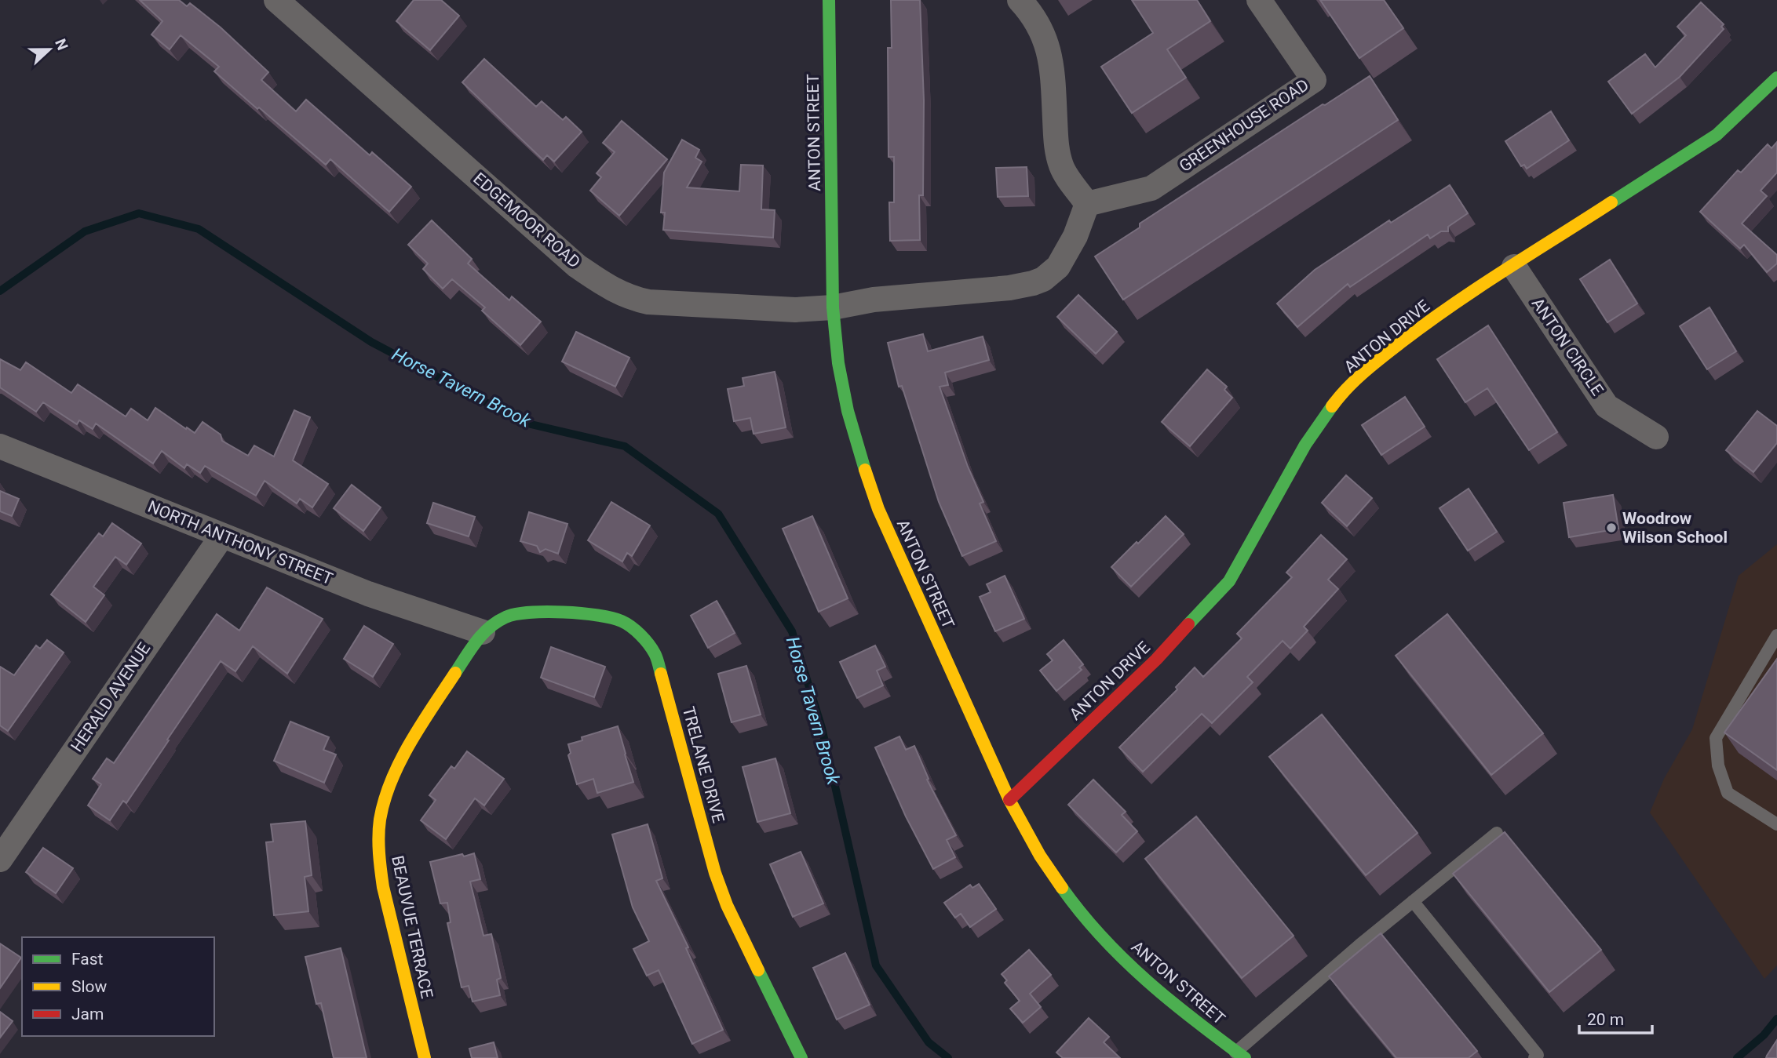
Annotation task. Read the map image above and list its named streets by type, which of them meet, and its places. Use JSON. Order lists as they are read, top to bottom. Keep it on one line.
{"streets":{"street":["GREENHOUSE ROAD","ANTON STREET","EDGEMOOR ROAD","ANTON DRIVE","ANTON CIRCLE","NORTH ANTHONY STREET","HERALD AVENUE","TRELANE DRIVE","BEAUVUE TERRACE"]},"crossings":[["ANTON STREET","EDGEMOOR ROAD"],["ANTON STREET","ANTON DRIVE"],["ANTON DRIVE","ANTON CIRCLE"],["NORTH ANTHONY STREET","HERALD AVENUE"],["NORTH ANTHONY STREET","TRELANE DRIVE"],["NORTH ANTHONY STREET","BEAUVUE TERRACE"],["TRELANE DRIVE","BEAUVUE TERRACE"]],"water":["Horse Tavern Brook"],"places":["Woodrow Wilson School"],"legend":["Fast","Slow","Jam"],"scale_bar":"20 m","north":"right"}
